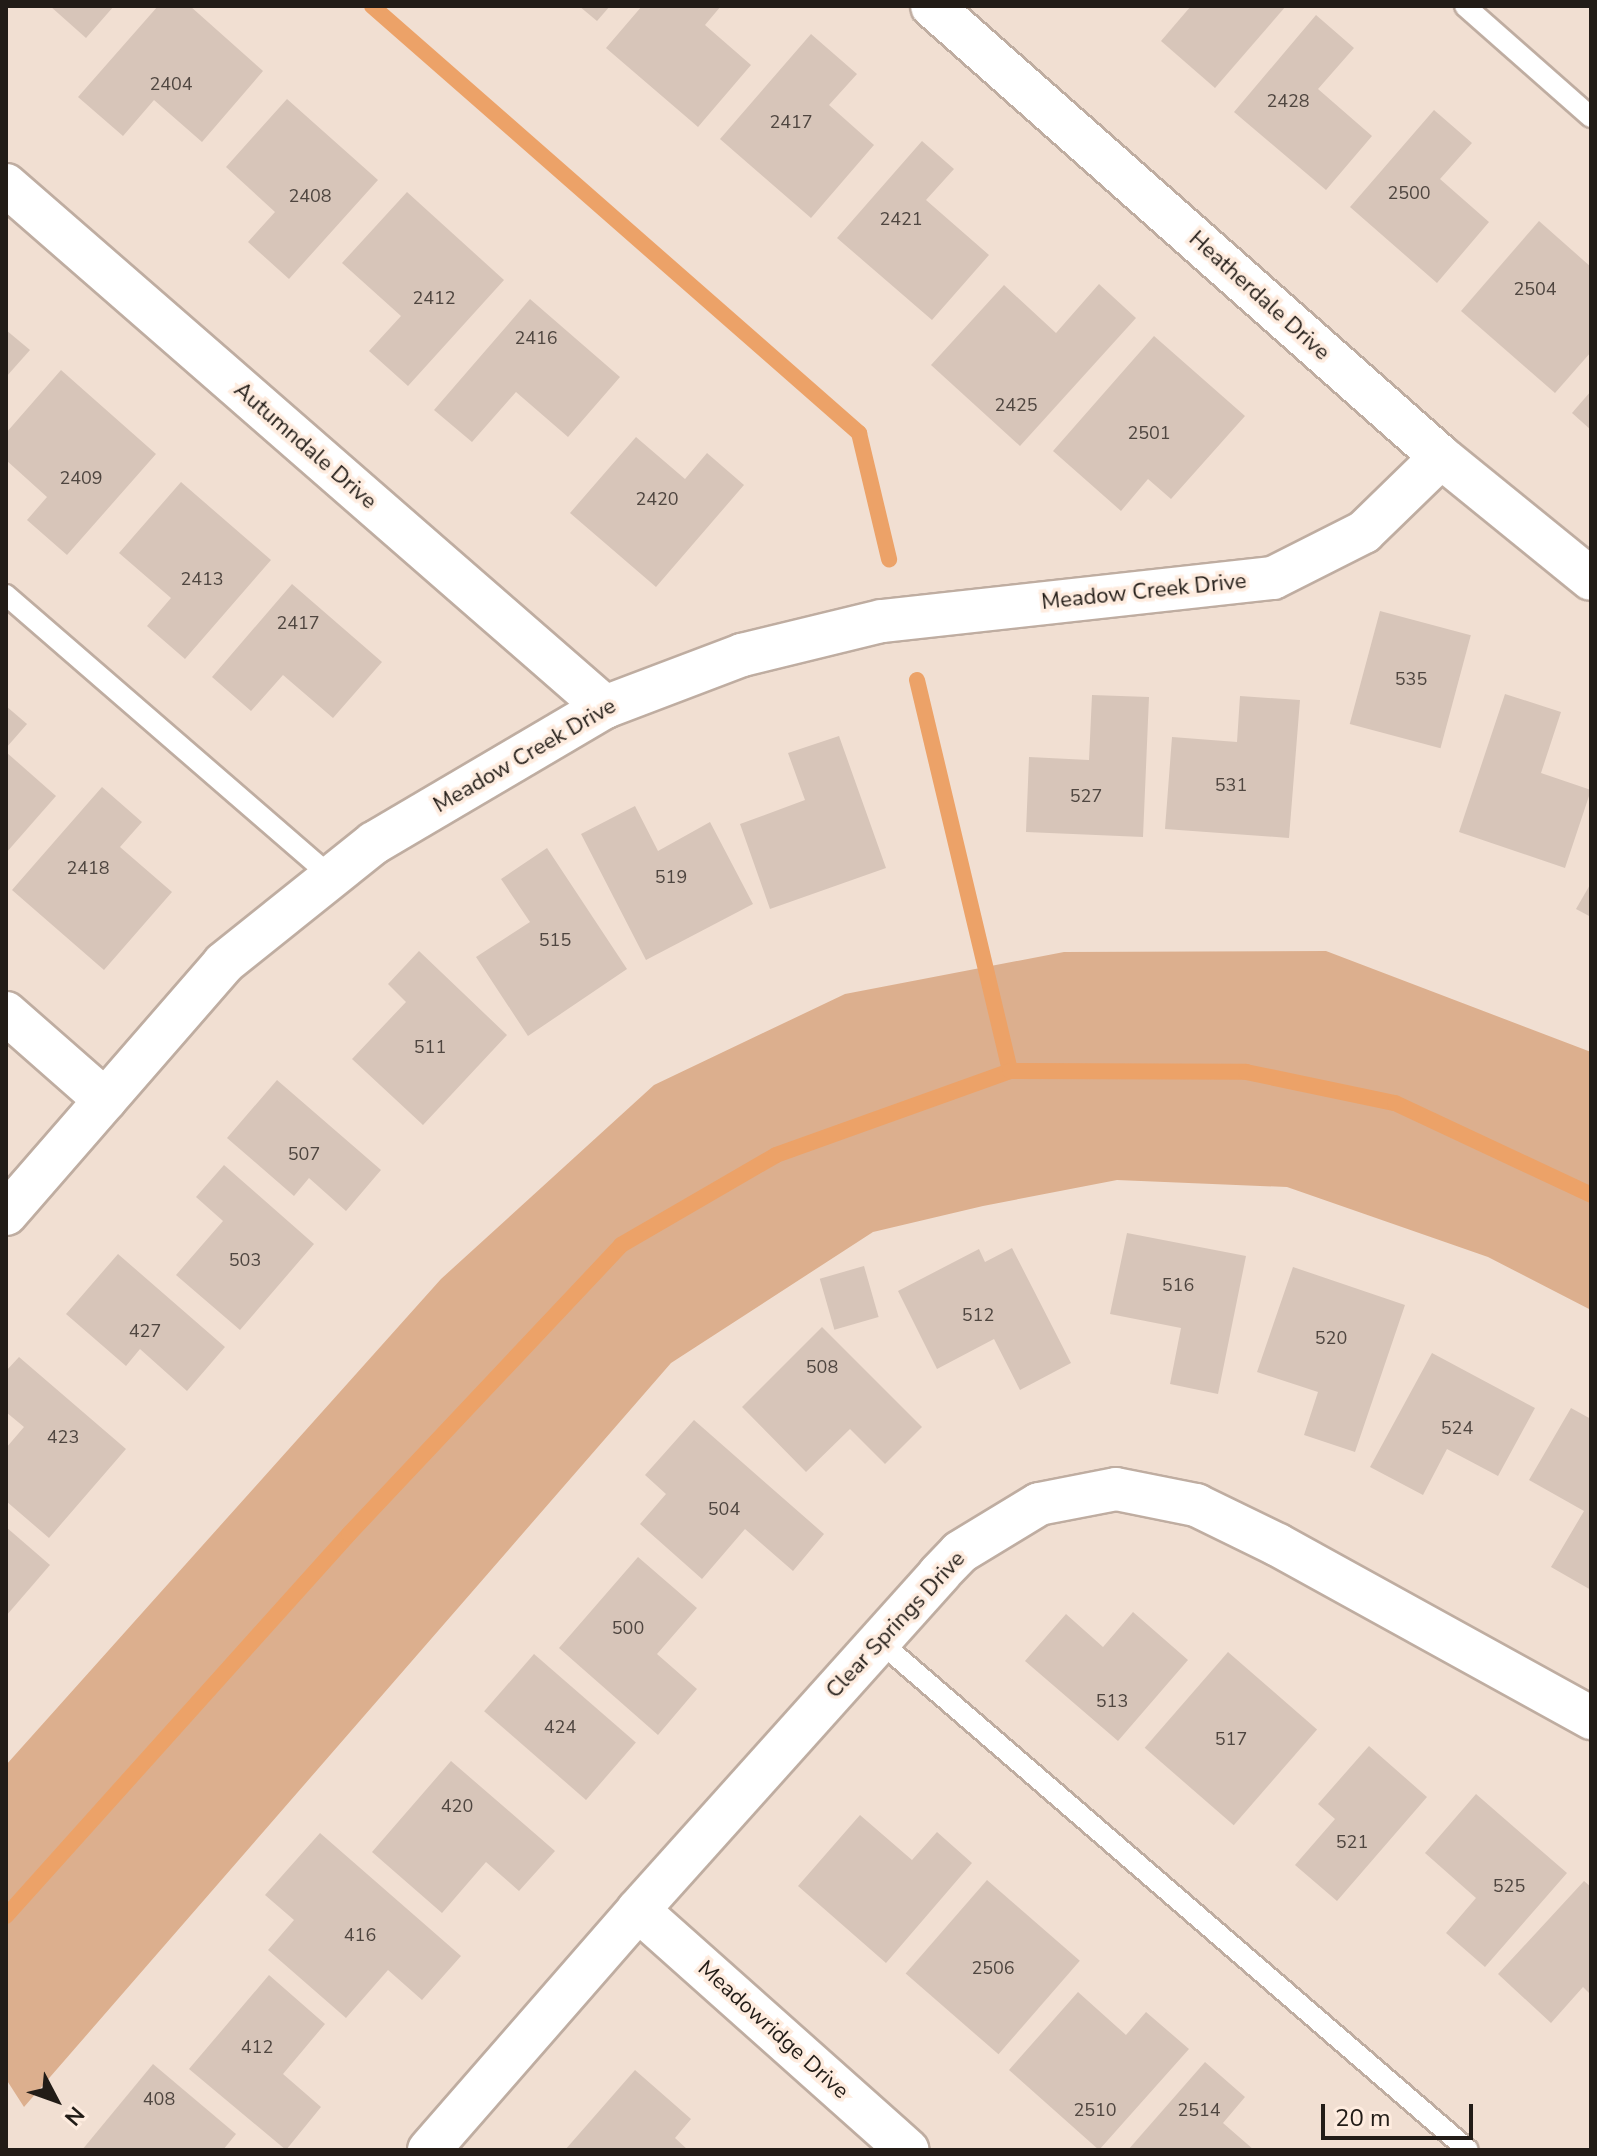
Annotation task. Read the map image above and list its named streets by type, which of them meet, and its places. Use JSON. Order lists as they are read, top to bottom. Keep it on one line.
{"streets":{"street":["Heatherdale Drive","Autumndale Drive","Meadow Creek Drive","Clear Springs Drive","Meadowridge Drive"]},"crossings":[["Heatherdale Drive","Meadow Creek Drive"],["Autumndale Drive","Meadow Creek Drive"],["Clear Springs Drive","Meadowridge Drive"]],"house_numbers":["2404","2428","2417","2500","2408","2421","2504","2412","2416","2425","2501","2409","2420","2413","2417","535","531","527","2418","519","515","511","507","503","516","512","427","520","508","524","423","504","500","513","424","517","420","521","525","416","2506","412","408","2510","2514"],"scale_bar":"20 m","north":"bottom right"}
